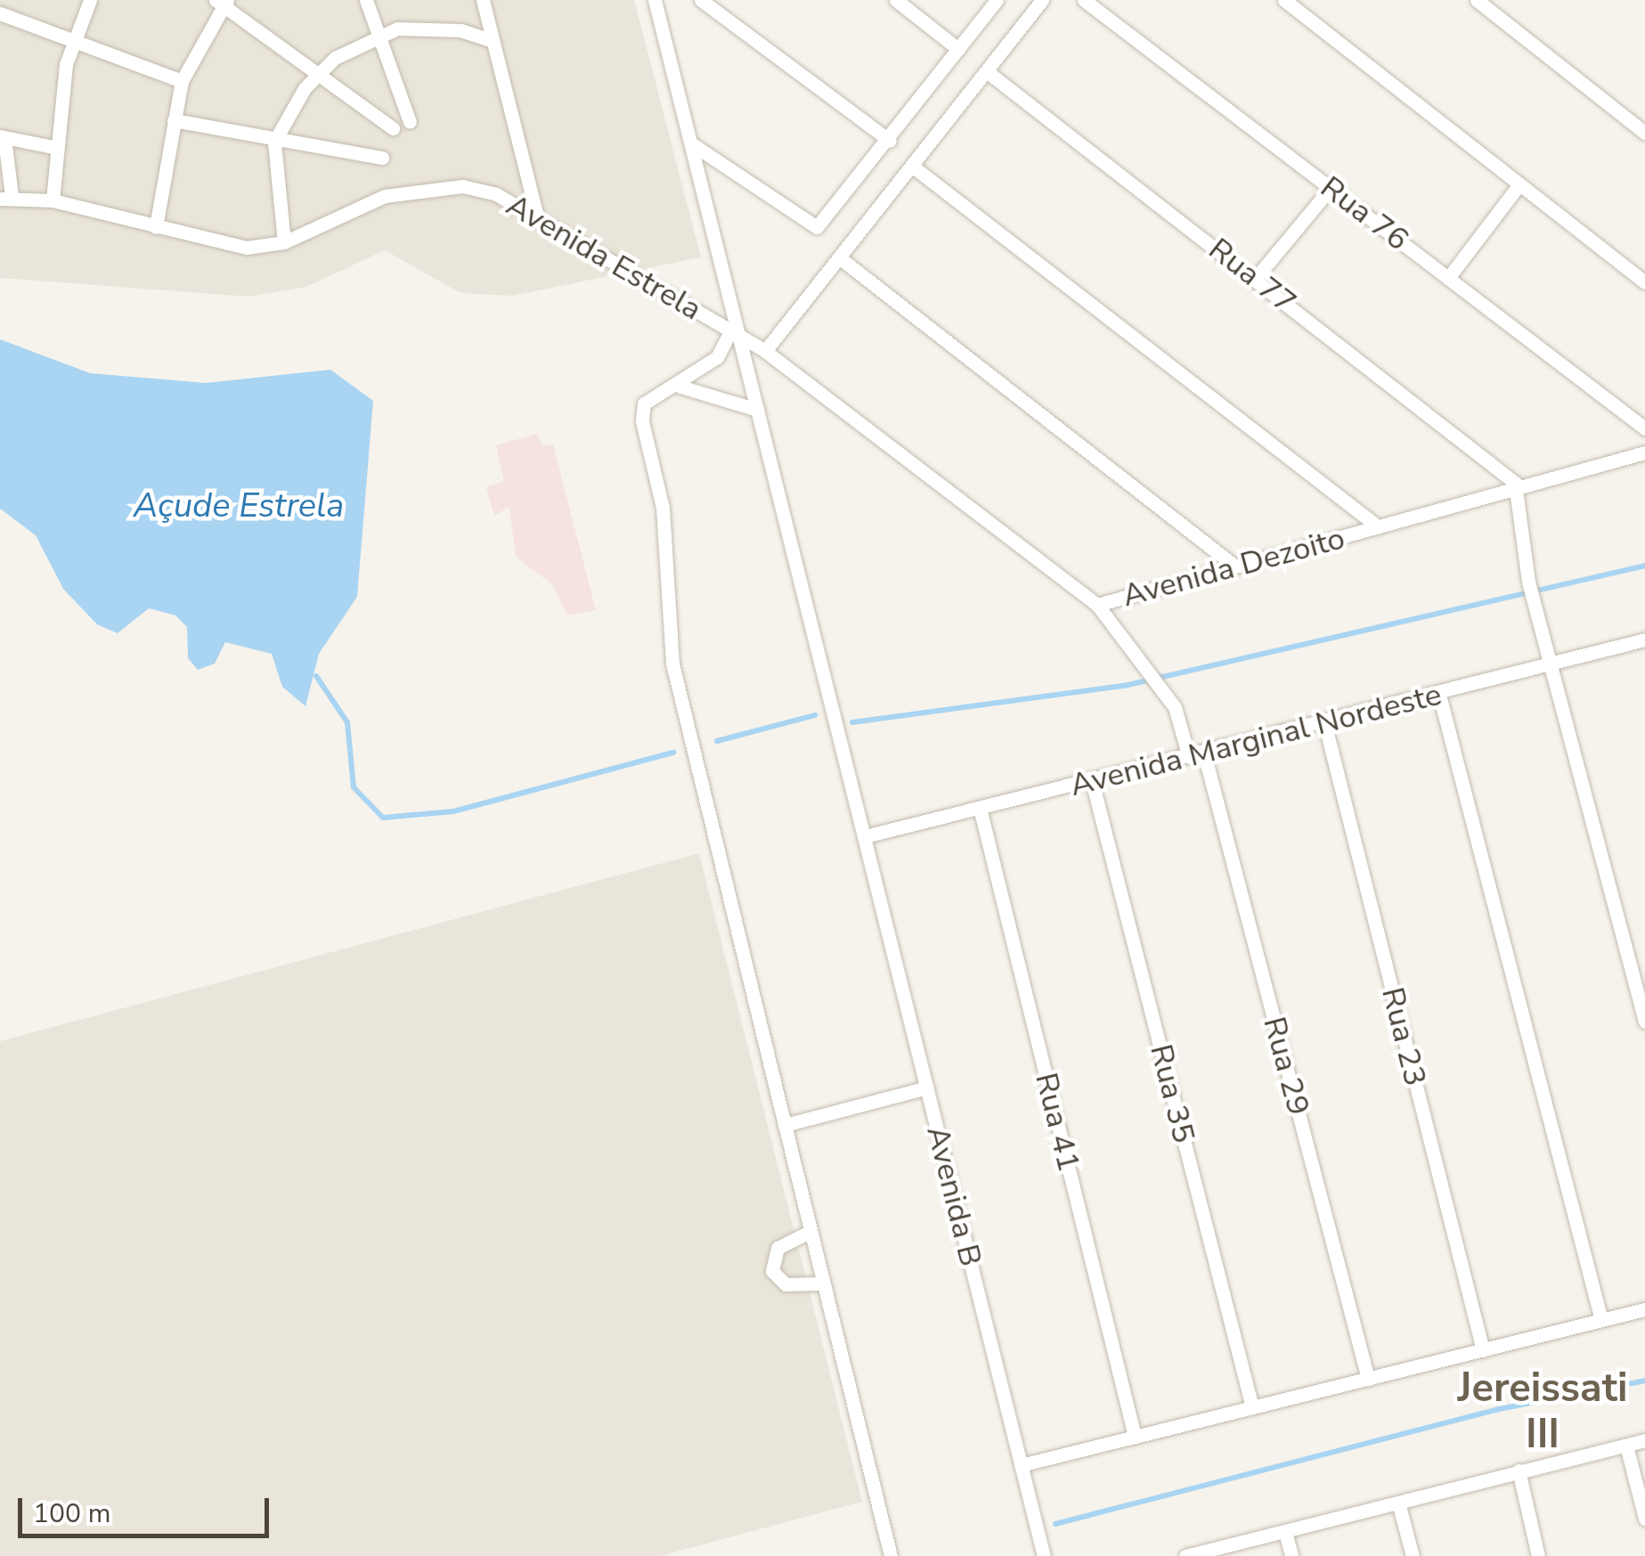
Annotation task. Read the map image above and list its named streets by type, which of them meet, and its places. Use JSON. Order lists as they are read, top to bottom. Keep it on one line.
{"streets":{"street":["Rua 76","Avenida Estrela","Rua 77","Avenida Dezoito","Avenida Marginal Nordeste","Rua 23","Rua 29","Rua 35","Rua 41","Avenida B"]},"crossings":[["Avenida Estrela","Avenida Dezoito"],["Avenida Estrela","Avenida B"],["Rua 77","Avenida Dezoito"],["Avenida Dezoito","Avenida B"],["Avenida Marginal Nordeste","Rua 23"],["Avenida Marginal Nordeste","Rua 29"],["Avenida Marginal Nordeste","Rua 35"],["Avenida Marginal Nordeste","Rua 41"],["Avenida Marginal Nordeste","Avenida B"]],"districts":["Jereissati III"],"water":["Açude Estrela"],"scale_bar":"100 m"}
